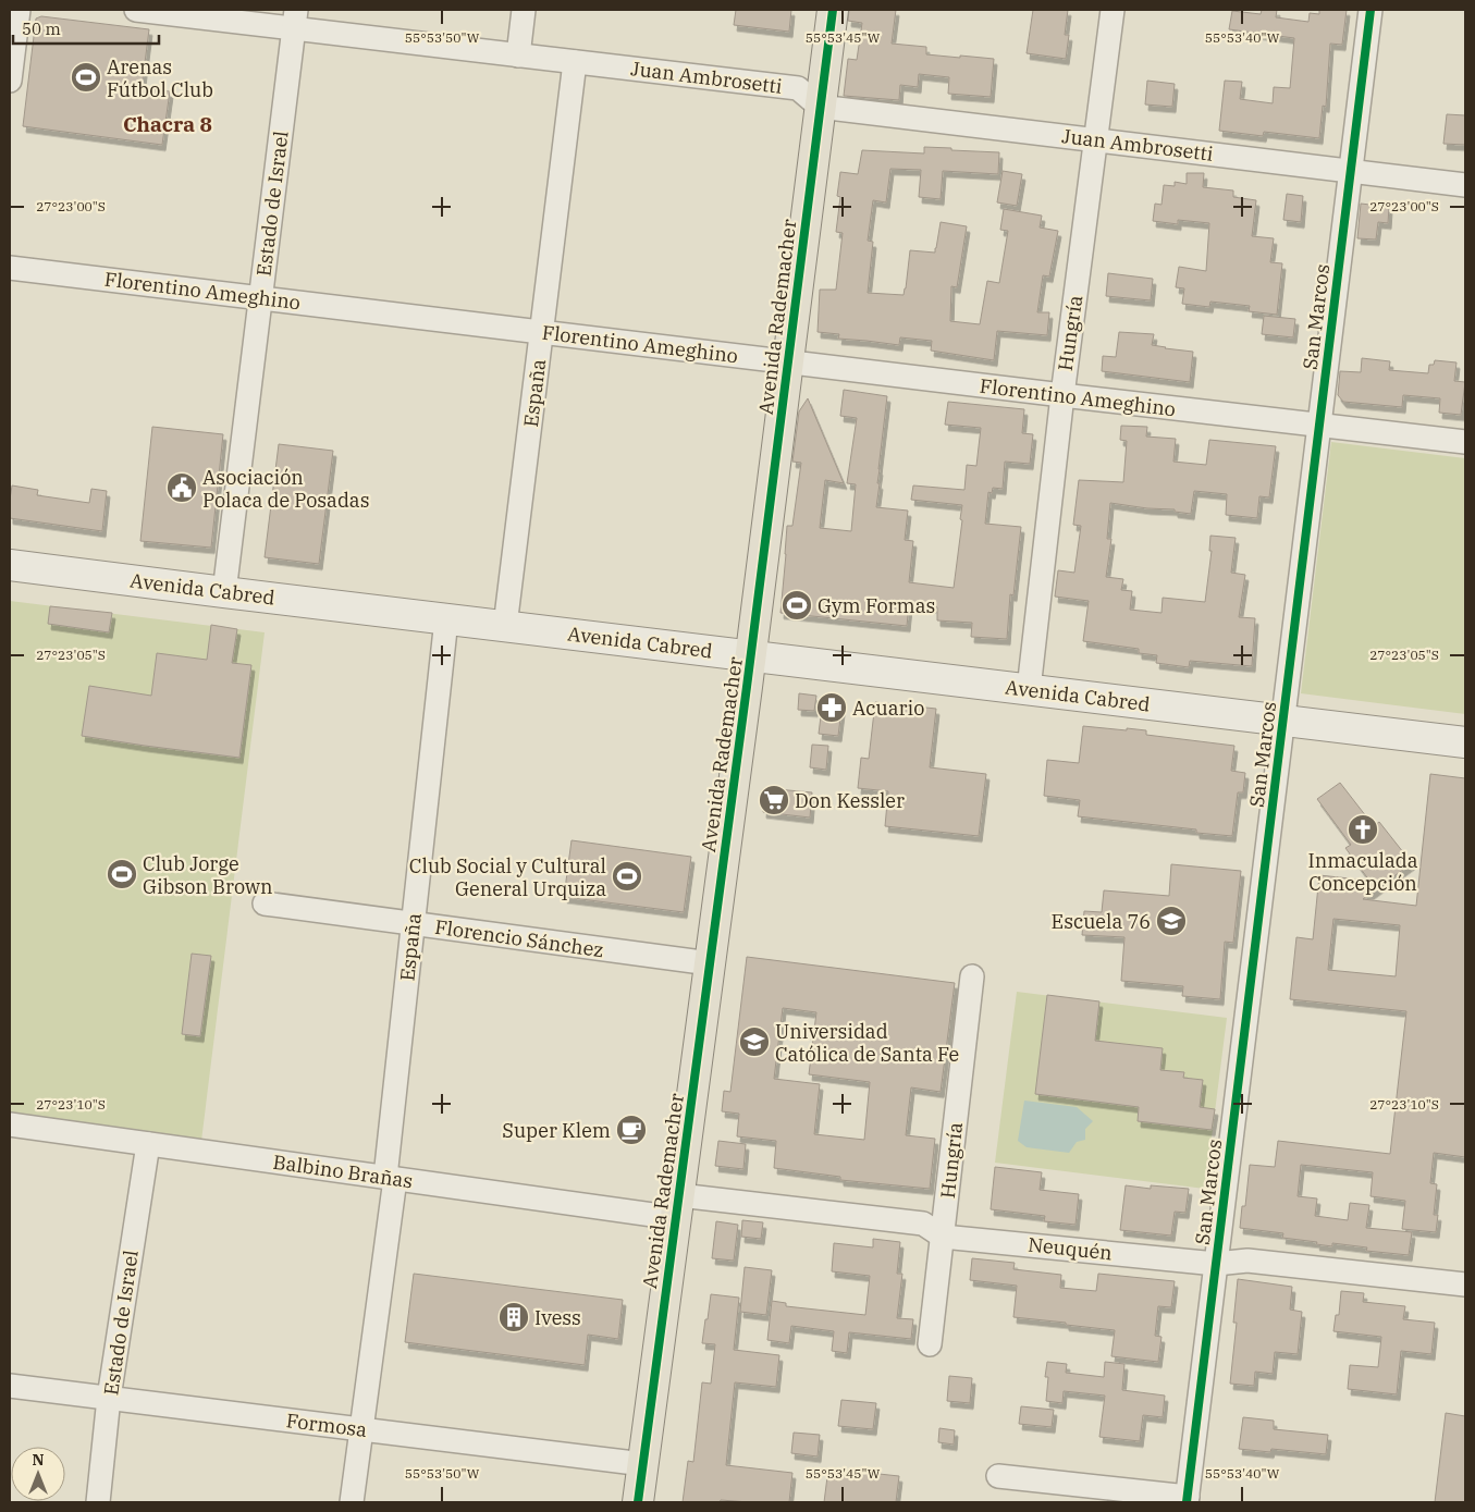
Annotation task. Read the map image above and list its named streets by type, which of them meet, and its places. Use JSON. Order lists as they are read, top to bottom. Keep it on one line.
{"streets":{"main road":["Avenida Rademacher","Avenida Cabred"],"street":["Juan Ambrosetti","Estado de Israel","Florentino Ameghino","San Marcos","Hungría","España","Florencio Sánchez","Balbino Brañas","Neuquén","Formosa"]},"crossings":[["Juan Ambrosetti","Estado de Israel"],["Juan Ambrosetti","Avenida Rademacher"],["Juan Ambrosetti","San Marcos"],["Juan Ambrosetti","Hungría"],["Juan Ambrosetti","España"],["Estado de Israel","Florentino Ameghino"],["Estado de Israel","Avenida Cabred"],["Estado de Israel","Balbino Brañas"],["Estado de Israel","Formosa"],["Florentino Ameghino","Avenida Rademacher"],["Florentino Ameghino","San Marcos"],["Florentino Ameghino","Hungría"],["Florentino Ameghino","España"],["Avenida Rademacher","Avenida Cabred"],["Avenida Rademacher","Florencio Sánchez"],["Avenida Rademacher","Balbino Brañas"],["Avenida Rademacher","Neuquén"],["Avenida Rademacher","Formosa"],["San Marcos","Avenida Cabred"],["San Marcos","Neuquén"],["Hungría","Avenida Cabred"],["Hungría","Neuquén"],["España","Avenida Cabred"],["España","Florencio Sánchez"],["España","Balbino Brañas"],["España","Formosa"],["Balbino Brañas","Neuquén"]],"districts":["Chacra 8"],"places":{"sports":["Arenas Fútbol Club","Gym Formas","Club Jorge Gibson Brown","Club Social y Cultural General Urquiza"],"public building":["Asociación Polaca de Posadas"],"pharmacy":["Acuario"],"supermarket":["Don Kessler"],"church":["Inmaculada Concepción"],"school or university":["Escuela 76","Universidad Católica de Santa Fe"],"cafe":["Super Klem"],"building":["Ivess"]},"scale_bar":"50 m","north":"top","coordinates":["55°53'50\"W","55°53'45\"W","55°53'40\"W","27°23'00\"S","27°23'05\"S","27°23'10\"S"]}
